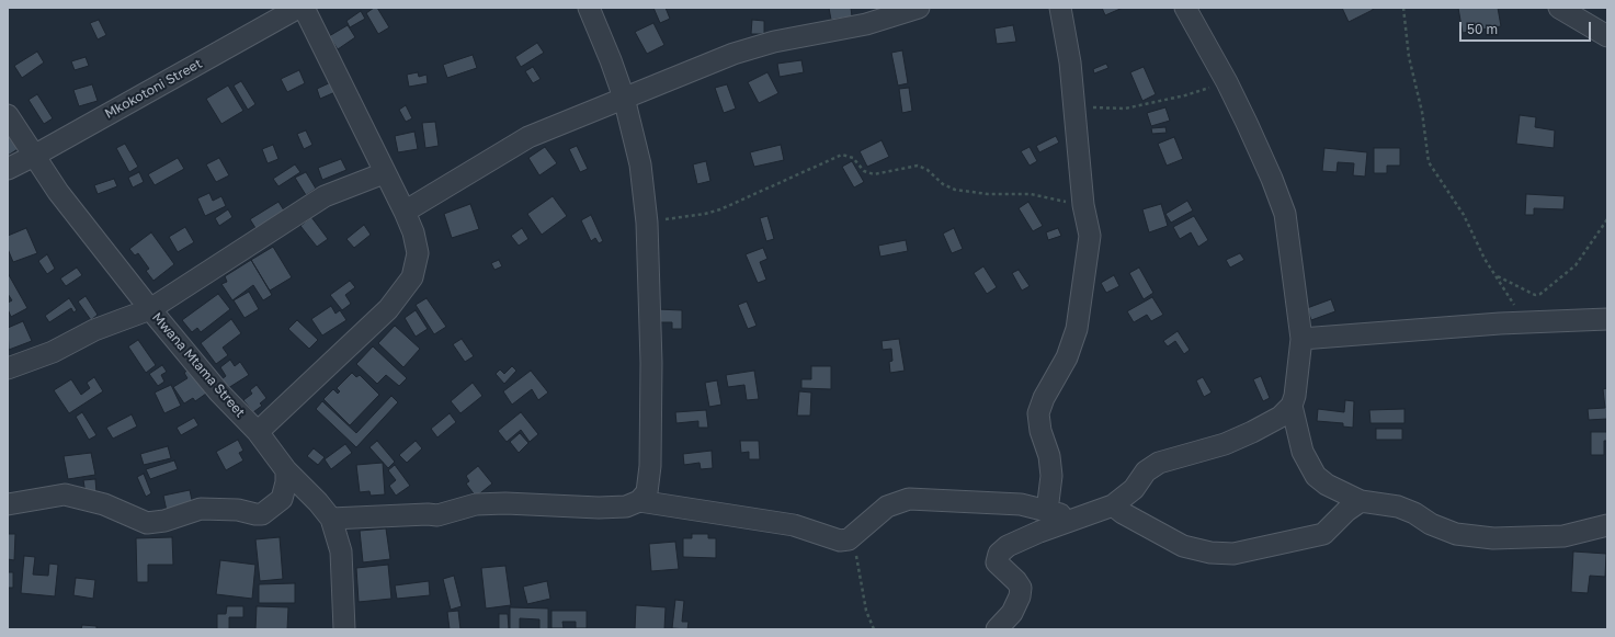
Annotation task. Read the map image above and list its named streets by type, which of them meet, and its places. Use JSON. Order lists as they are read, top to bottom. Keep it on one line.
{"streets":{"street":["Mkokotoni Street","Mwana Mtama Street"]},"crossings":[["Mkokotoni Street","Mwana Mtama Street"]],"scale_bar":"50 m"}
